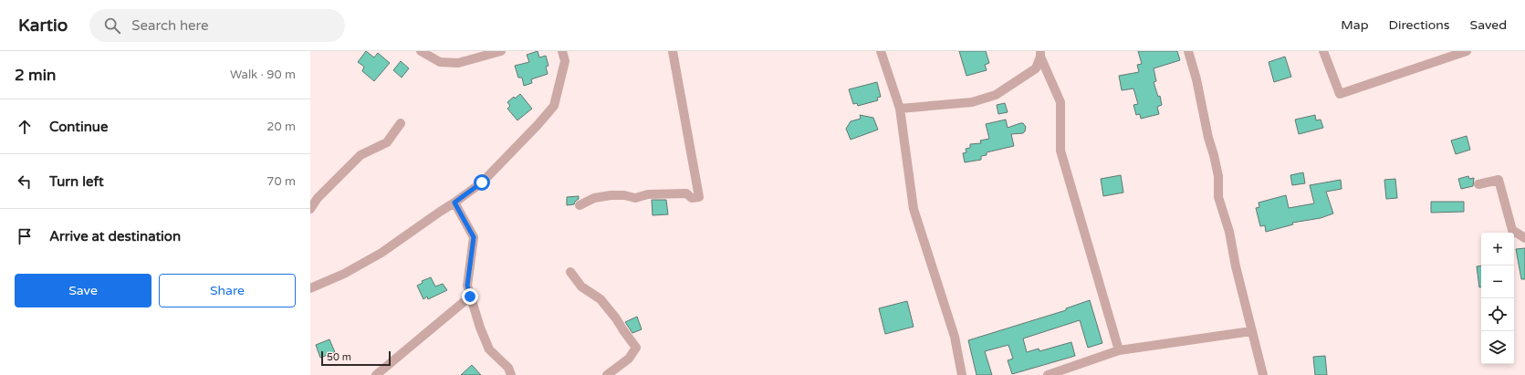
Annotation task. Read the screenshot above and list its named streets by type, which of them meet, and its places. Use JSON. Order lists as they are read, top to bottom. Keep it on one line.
{"scale_bar":"50 m","page":{"header":"Kartio","search":"Search here","nav":["Map","Directions","Saved"],"heading":["2 min","Walk · 90 m"],"list":[["Continue","20 m"],["Turn left","70 m"],"Arrive at destination"],"map_buttons":["+","−"],"buttons":["Save","Share"],"scale":"50 m"}}
